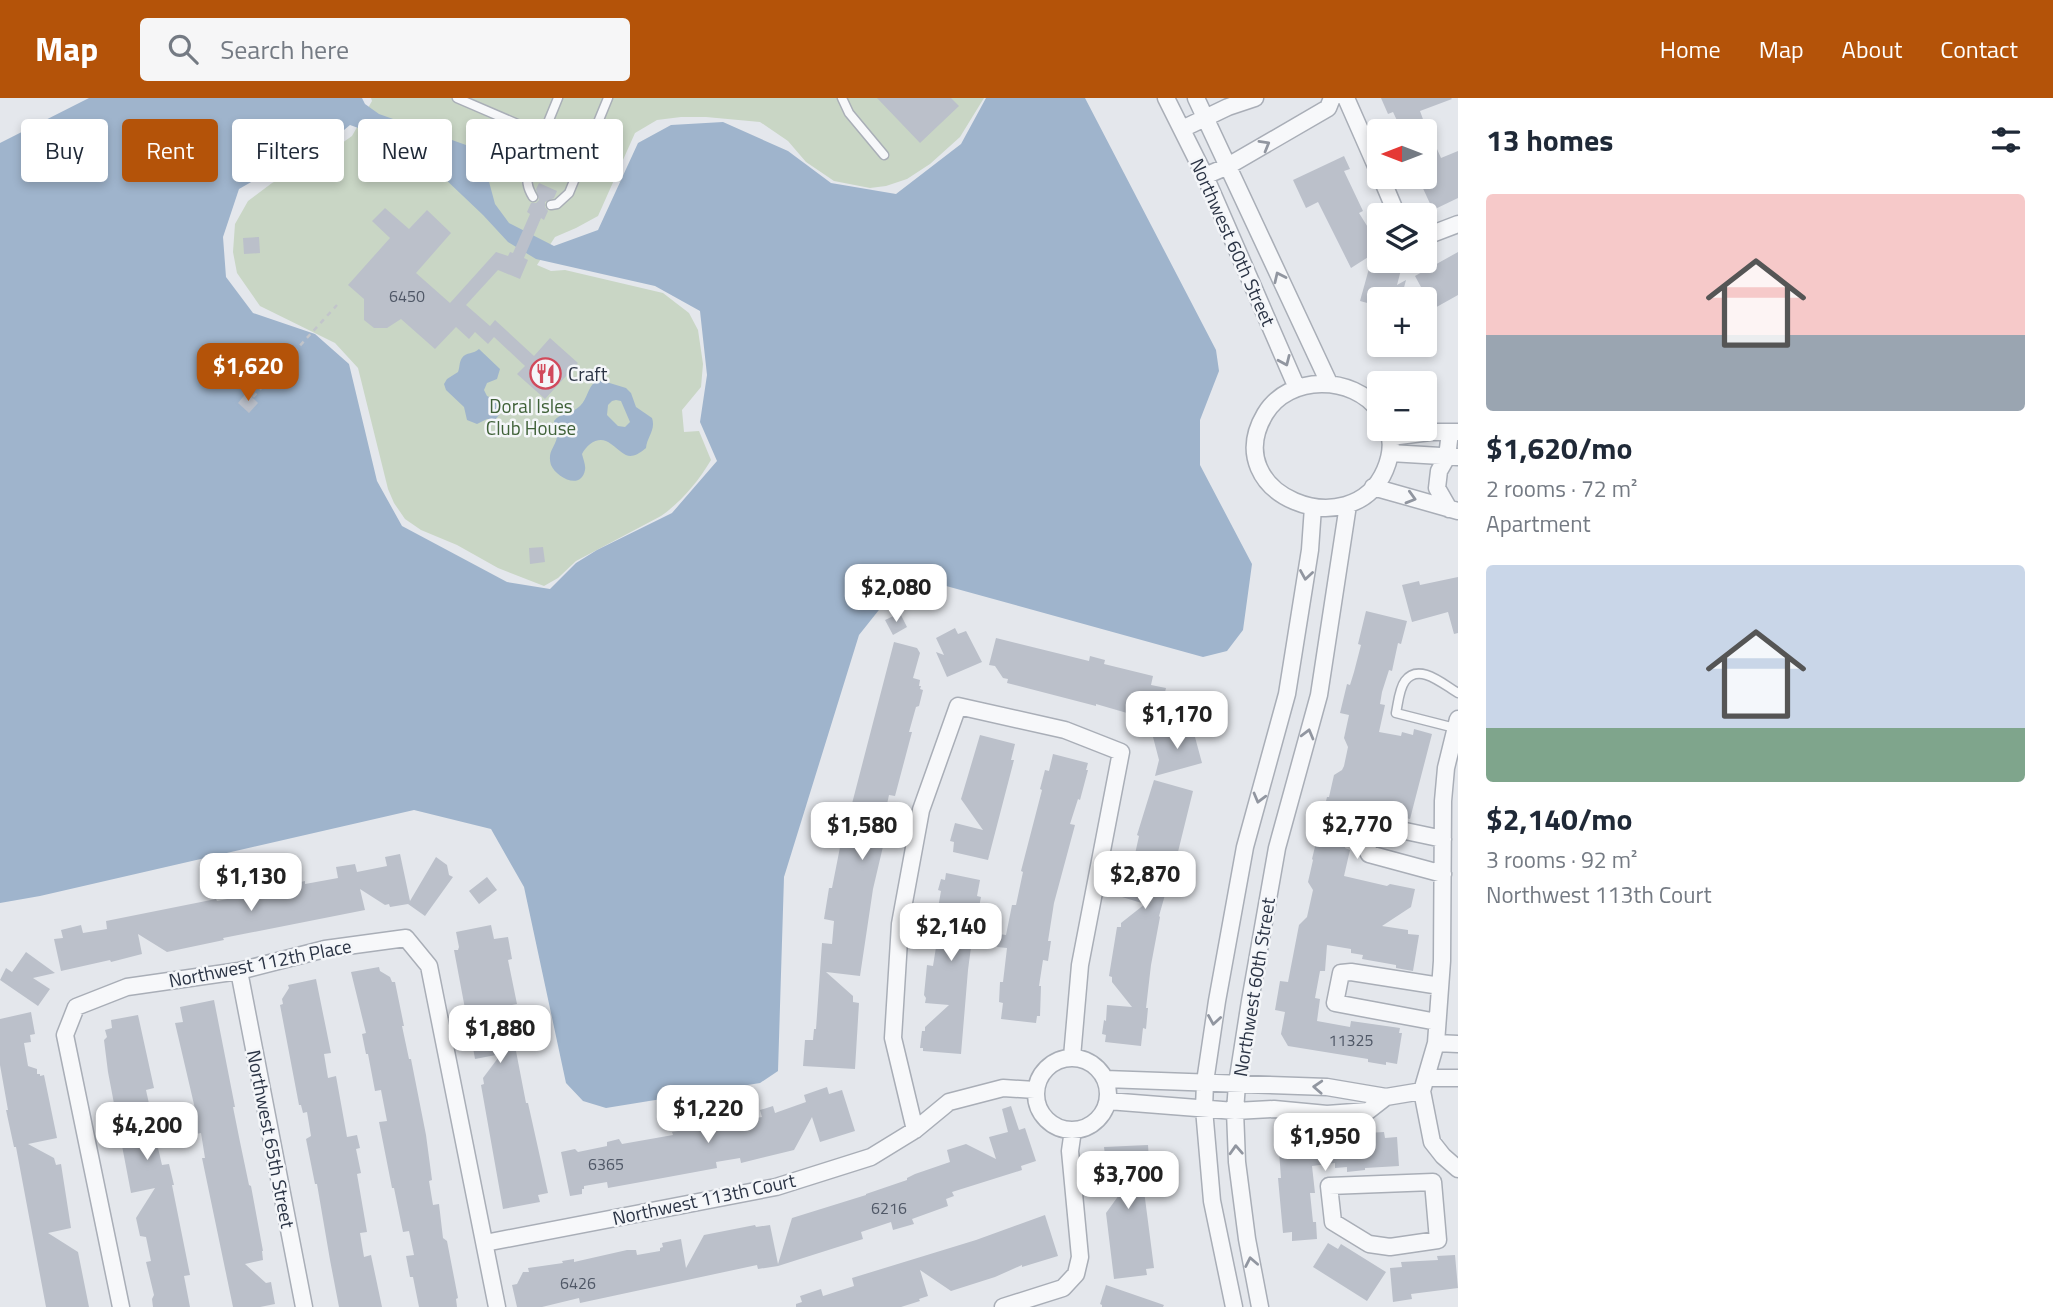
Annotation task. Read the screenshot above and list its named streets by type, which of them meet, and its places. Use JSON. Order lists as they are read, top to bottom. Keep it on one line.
{"streets":{"street":["Northwest 60th Street","Northwest 112th Place","Northwest 65th Street","Northwest 113th Court"]},"crossings":[["Northwest 112th Place","Northwest 65th Street"],["Northwest 112th Place","Northwest 113th Court"]],"parks":["Doral Isles Club House"],"places":{"restaurant":["Craft"]},"house_numbers":["6450","11325","6365","6216","6426"],"north":"left","page":{"header":"Map","search":"Search here","nav":["Home","Map","About","Contact"],"heading":"13 homes","map_buttons":["+","−"],"chip":["Buy","Rent","Filters","New","Apartment"],"list":[{"name":"$1,620/mo","note":"2 rooms · 72 m² · Apartment"},{"name":"$2,140/mo","note":"3 rooms · 92 m² · Northwest 113th Court"}],"price":["$1,620","$2,080","$1,170","$2,770","$1,580","$2,870","$1,130","$2,140","$1,880","$1,220","$4,200","$1,950","$3,700"]}}
